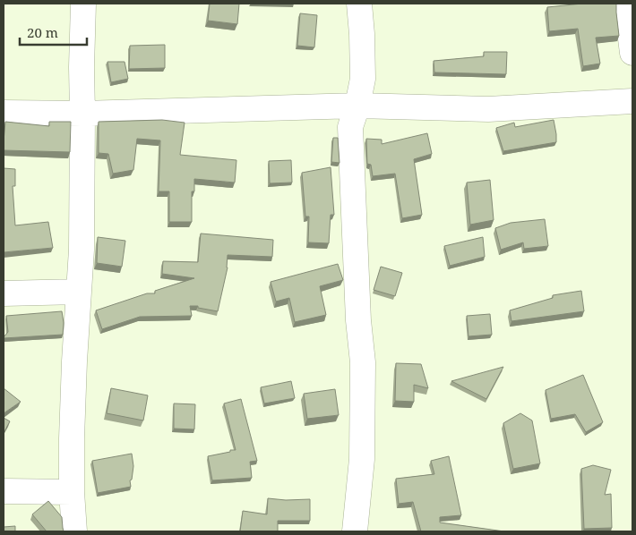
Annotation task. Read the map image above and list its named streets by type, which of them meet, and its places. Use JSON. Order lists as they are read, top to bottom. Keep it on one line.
{"scale_bar":"20 m"}
